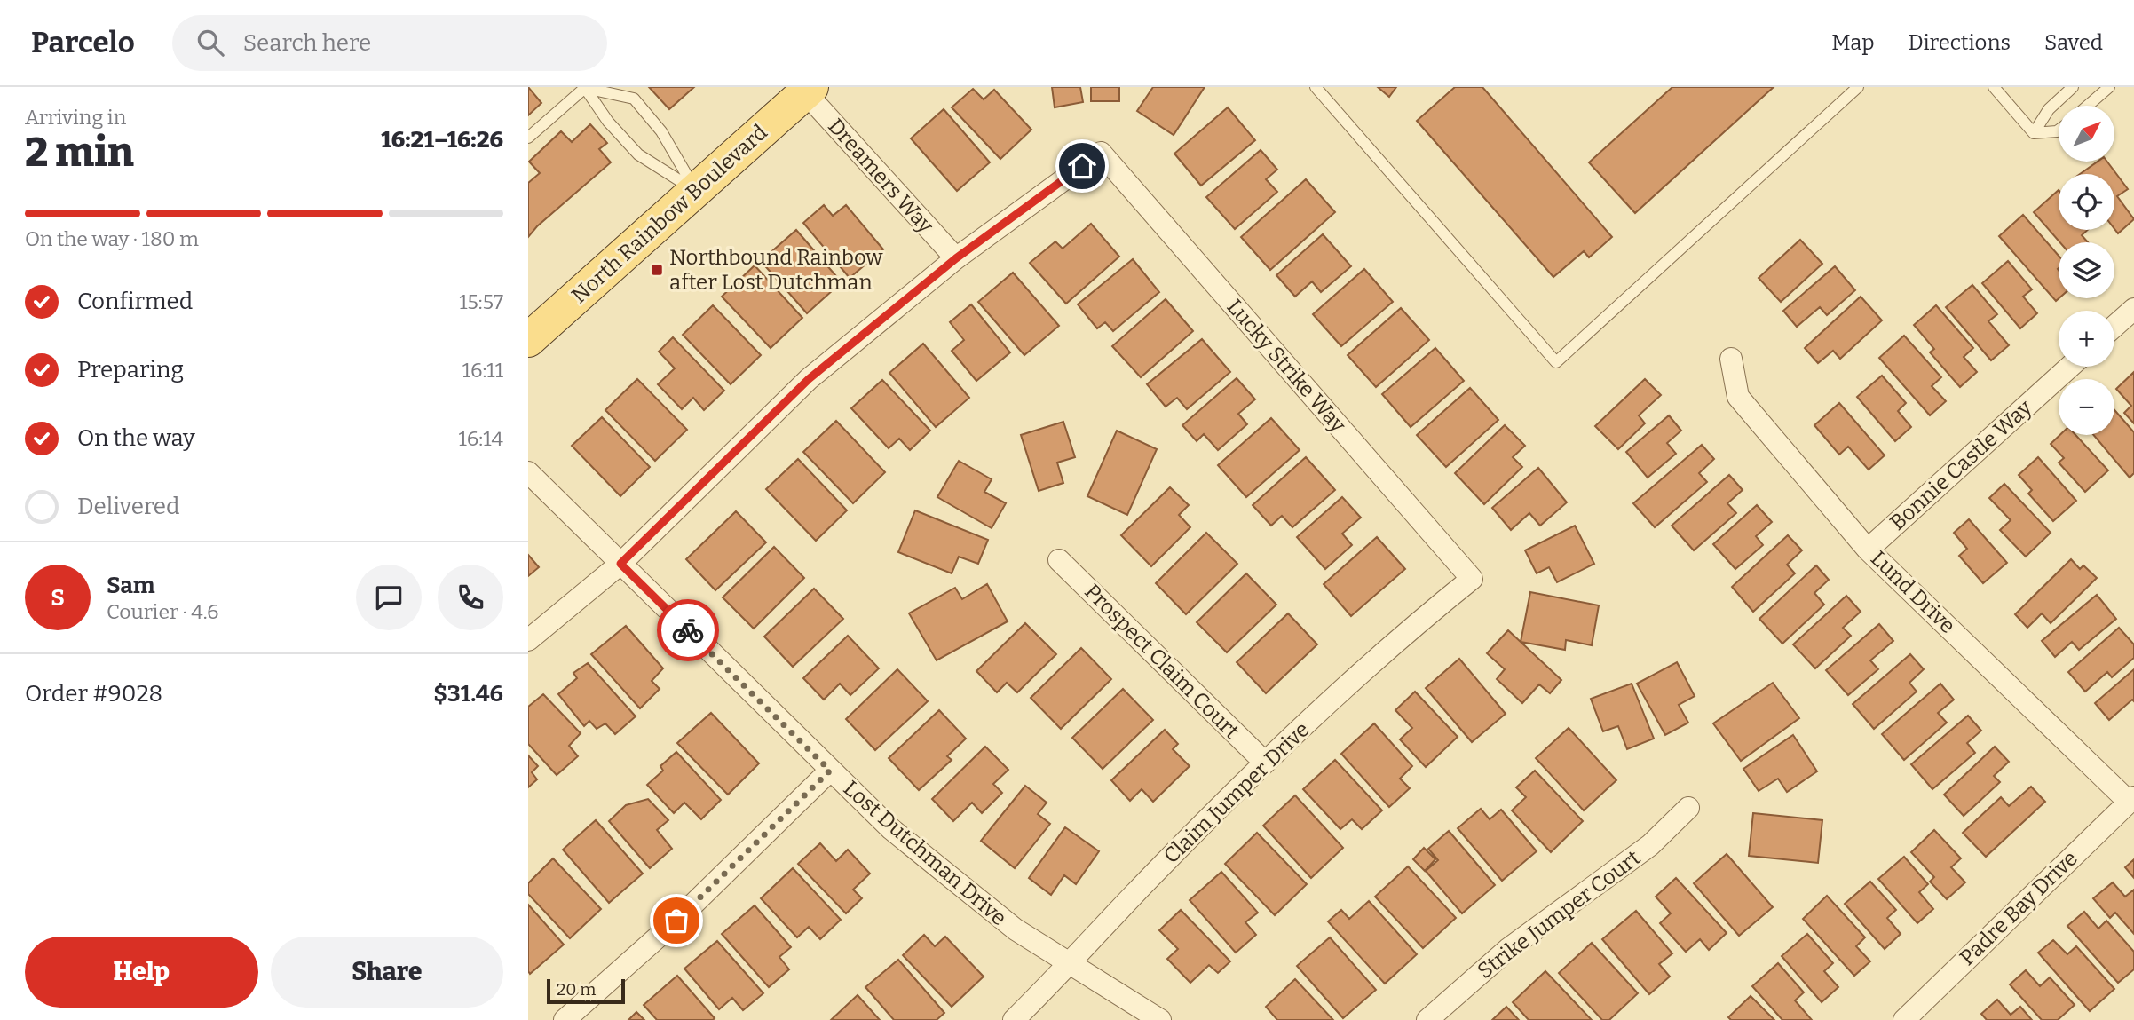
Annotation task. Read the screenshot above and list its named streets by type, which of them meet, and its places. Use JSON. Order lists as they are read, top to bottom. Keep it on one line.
{"streets":{"main road":["North Rainbow Boulevard"],"street":["Dreamers Way","Lucky Strike Way","Bonnie Castle Way","Lund Drive","Prospect Claim Court","Claim Jumper Drive","Lost Dutchman Drive","Padre Bay Drive","Strike Jumper Court"]},"crossings":[["Dreamers Way","North Rainbow Boulevard"],["Dreamers Way","Lucky Strike Way"],["Lucky Strike Way","Claim Jumper Drive"],["Bonnie Castle Way","Lund Drive"],["Lund Drive","Padre Bay Drive"],["Prospect Claim Court","Claim Jumper Drive"],["Claim Jumper Drive","Lost Dutchman Drive"]],"places":{"transit":["Northbound Rainbow after Lost Dutchman"]},"scale_bar":"20 m","north":"top right","page":{"header":"Parcelo","search":"Search here","nav":["Map","Directions","Saved"],"heading":["2 min","Arriving in","16:21–16:26"],"panel":["Sam","Courier · 4.6","Order #9028","$31.46"],"map_buttons":["+","−"],"bar":"On the way · 180 m","list":[["Confirmed","15:57"],["Preparing","16:11"],["On the way","16:14"],"Delivered"],"round":"S","buttons":["Help","Share"],"scale":"20 m"}}
